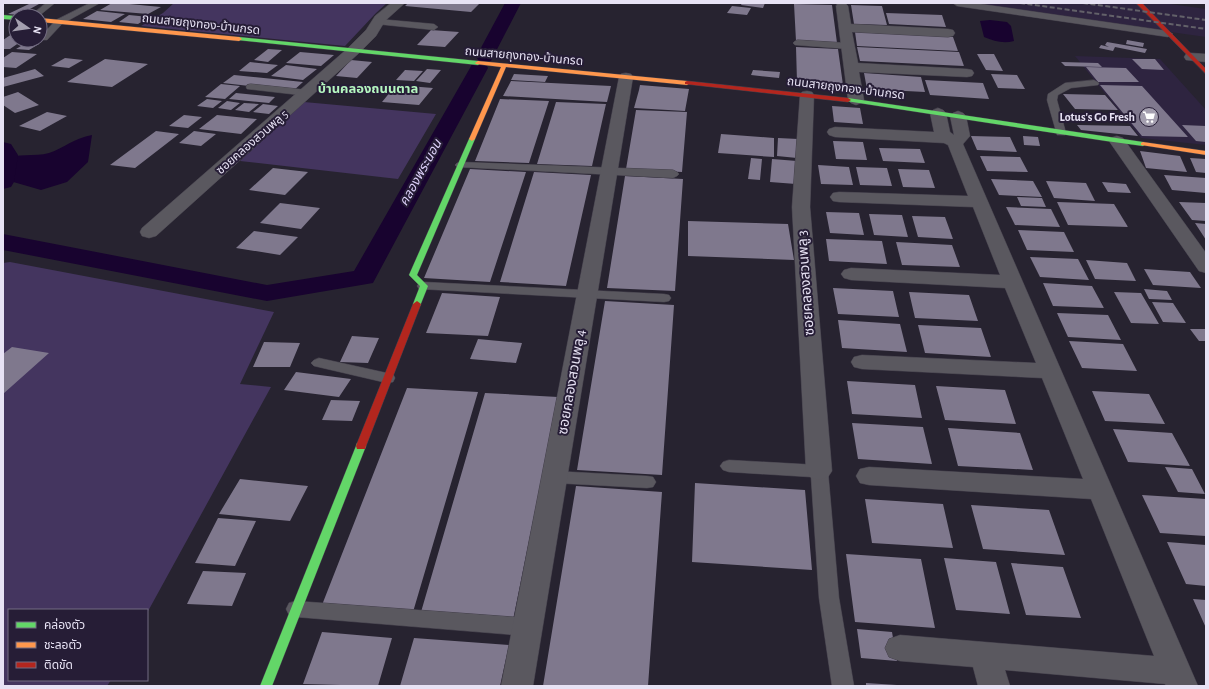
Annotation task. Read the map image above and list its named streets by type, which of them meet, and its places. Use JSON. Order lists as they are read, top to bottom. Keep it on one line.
{"streets":{"street":["ถนนสายถุงทอง-บ้านกรด","ซอยคลองสวนพลู 5","ซอยคลองสวนพลู 3","ซอยคลองสวนพลู 4"]},"crossings":[["ถนนสายถุงทอง-บ้านกรด","ซอยคลองสวนพลู 5"],["ถนนสายถุงทอง-บ้านกรด","ซอยคลองสวนพลู 3"],["ถนนสายถุงทอง-บ้านกรด","ซอยคลองสวนพลู 4"]],"districts":["บ้านคลองถนนตาล"],"water":["คลองพระนอน"],"places":{"supermarket":["Lotus's Go Fresh"]},"legend":["คล่องตัว","ชะลอตัว","ติดขัด"],"north":"right"}
